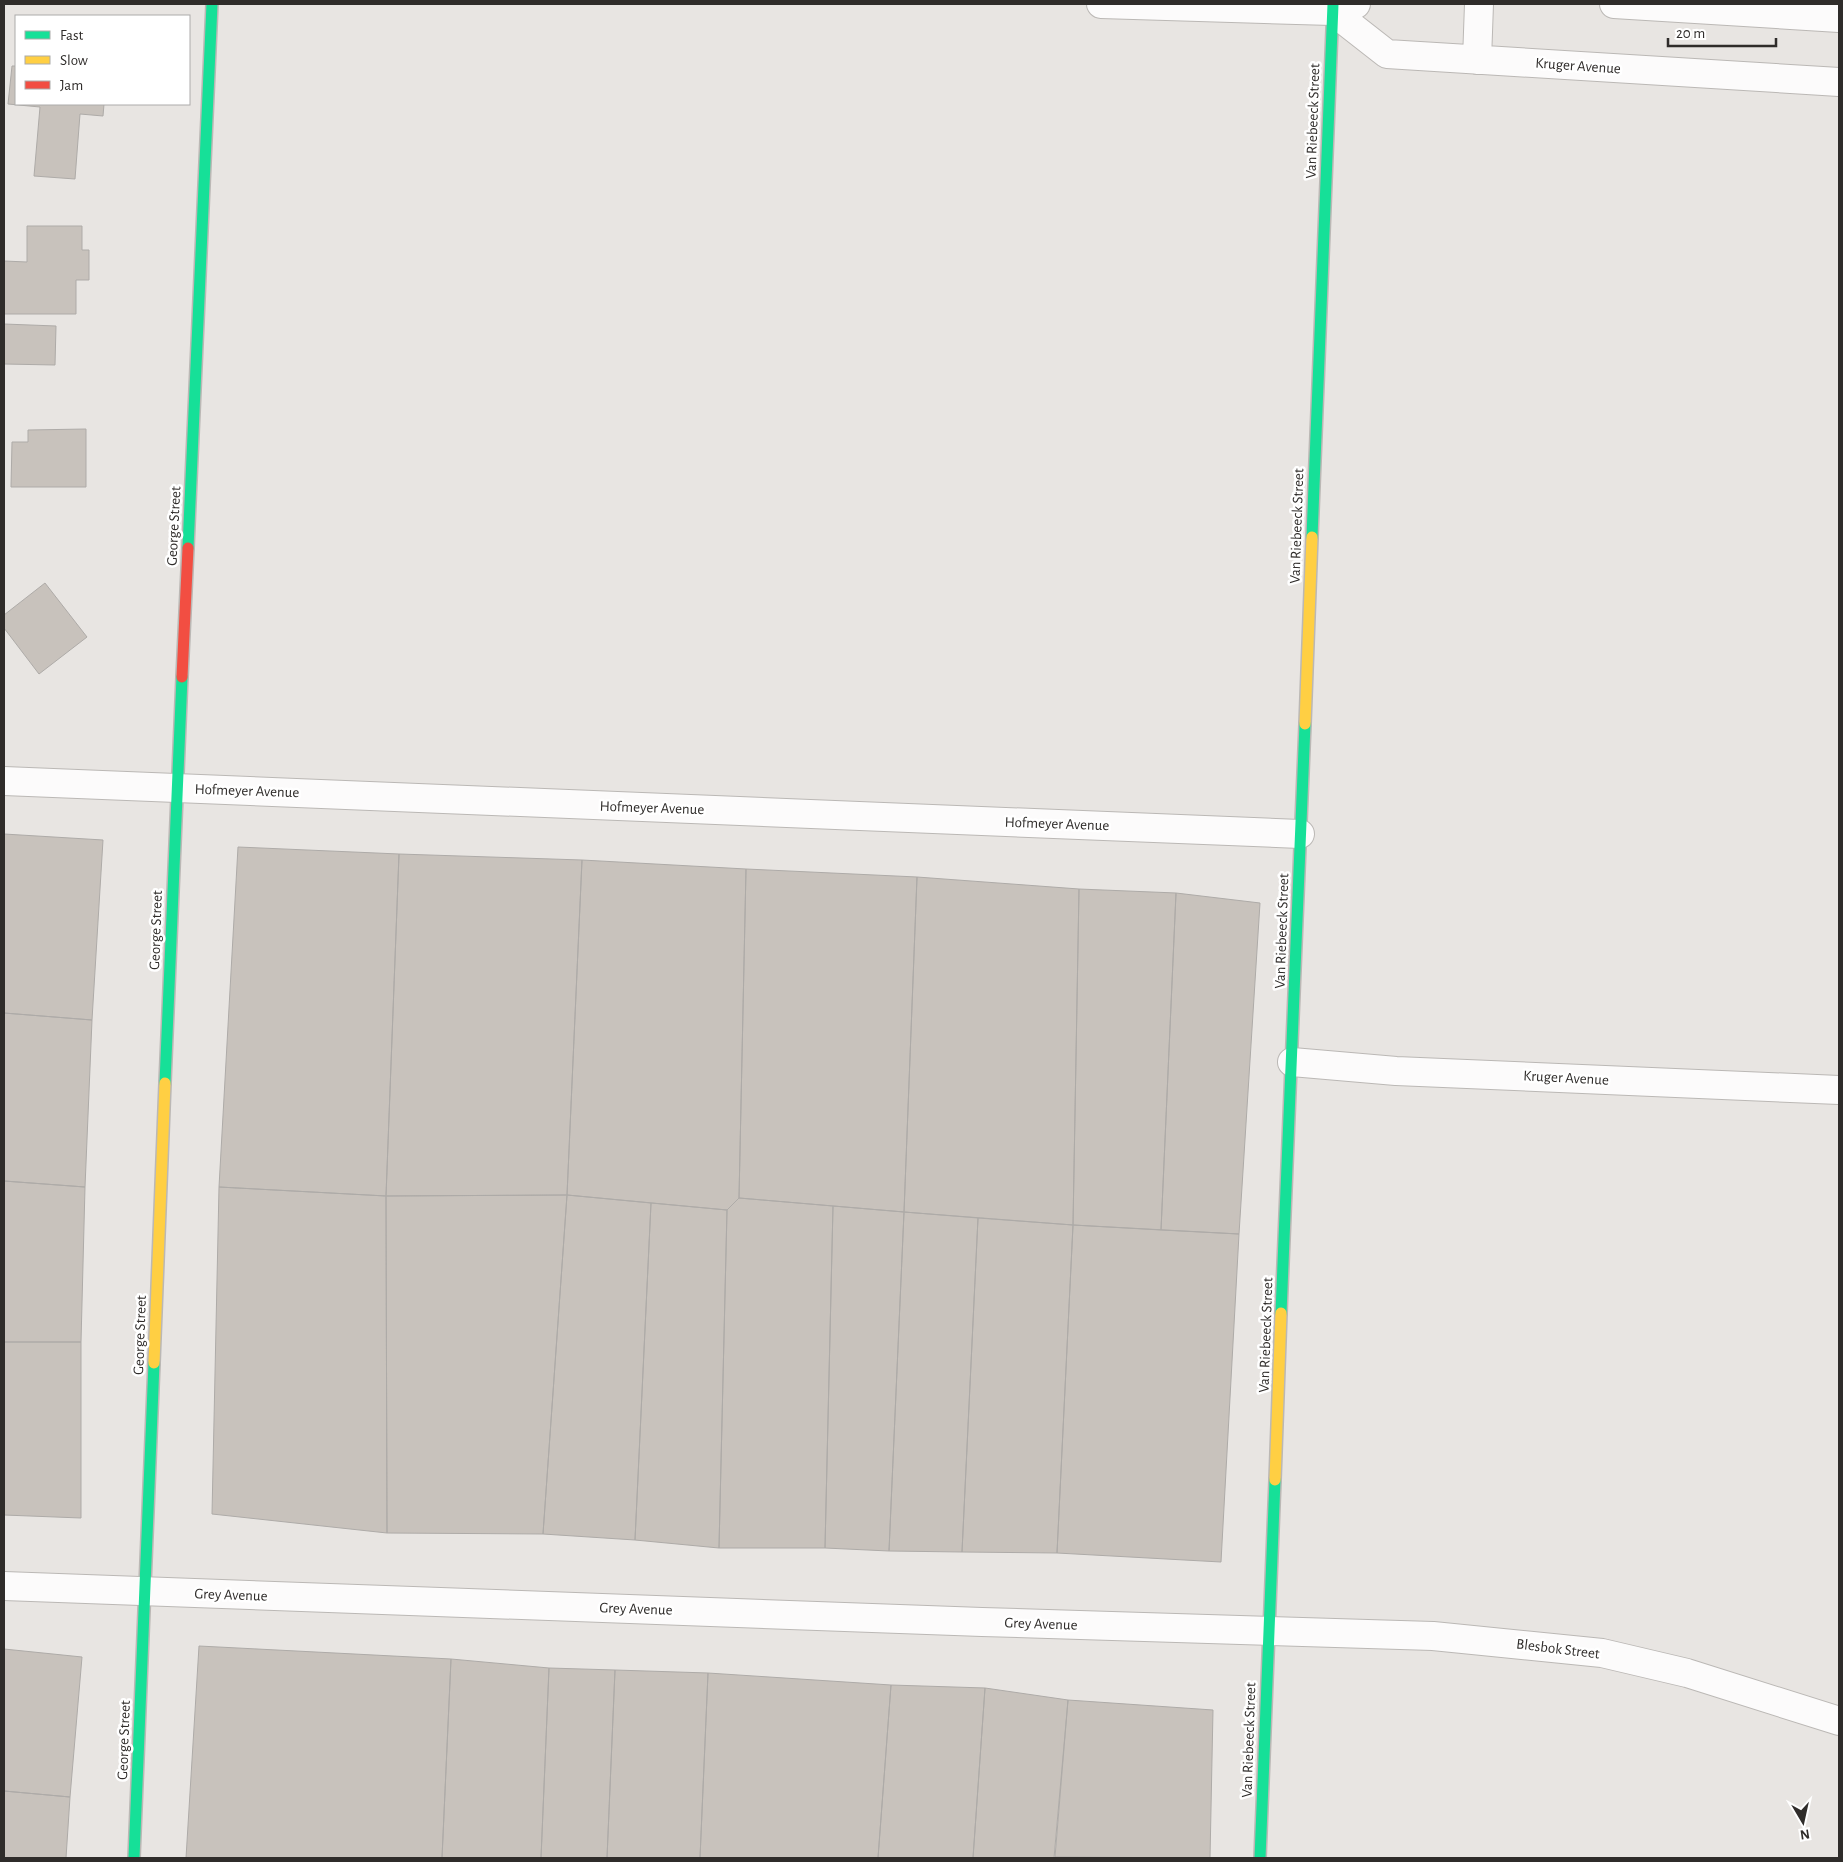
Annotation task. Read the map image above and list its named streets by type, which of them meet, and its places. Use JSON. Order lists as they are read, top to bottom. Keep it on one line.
{"streets":{"street":["Kruger Avenue","Van Riebeeck Street","George Street","Hofmeyer Avenue","Grey Avenue","Blesbok Street"]},"crossings":[["Kruger Avenue","Van Riebeeck Street"],["Van Riebeeck Street","Hofmeyer Avenue"],["Van Riebeeck Street","Grey Avenue"],["Van Riebeeck Street","Blesbok Street"],["George Street","Hofmeyer Avenue"],["George Street","Grey Avenue"],["Grey Avenue","Blesbok Street"]],"legend":["Fast","Slow","Jam"],"scale_bar":"20 m","north":"bottom"}
